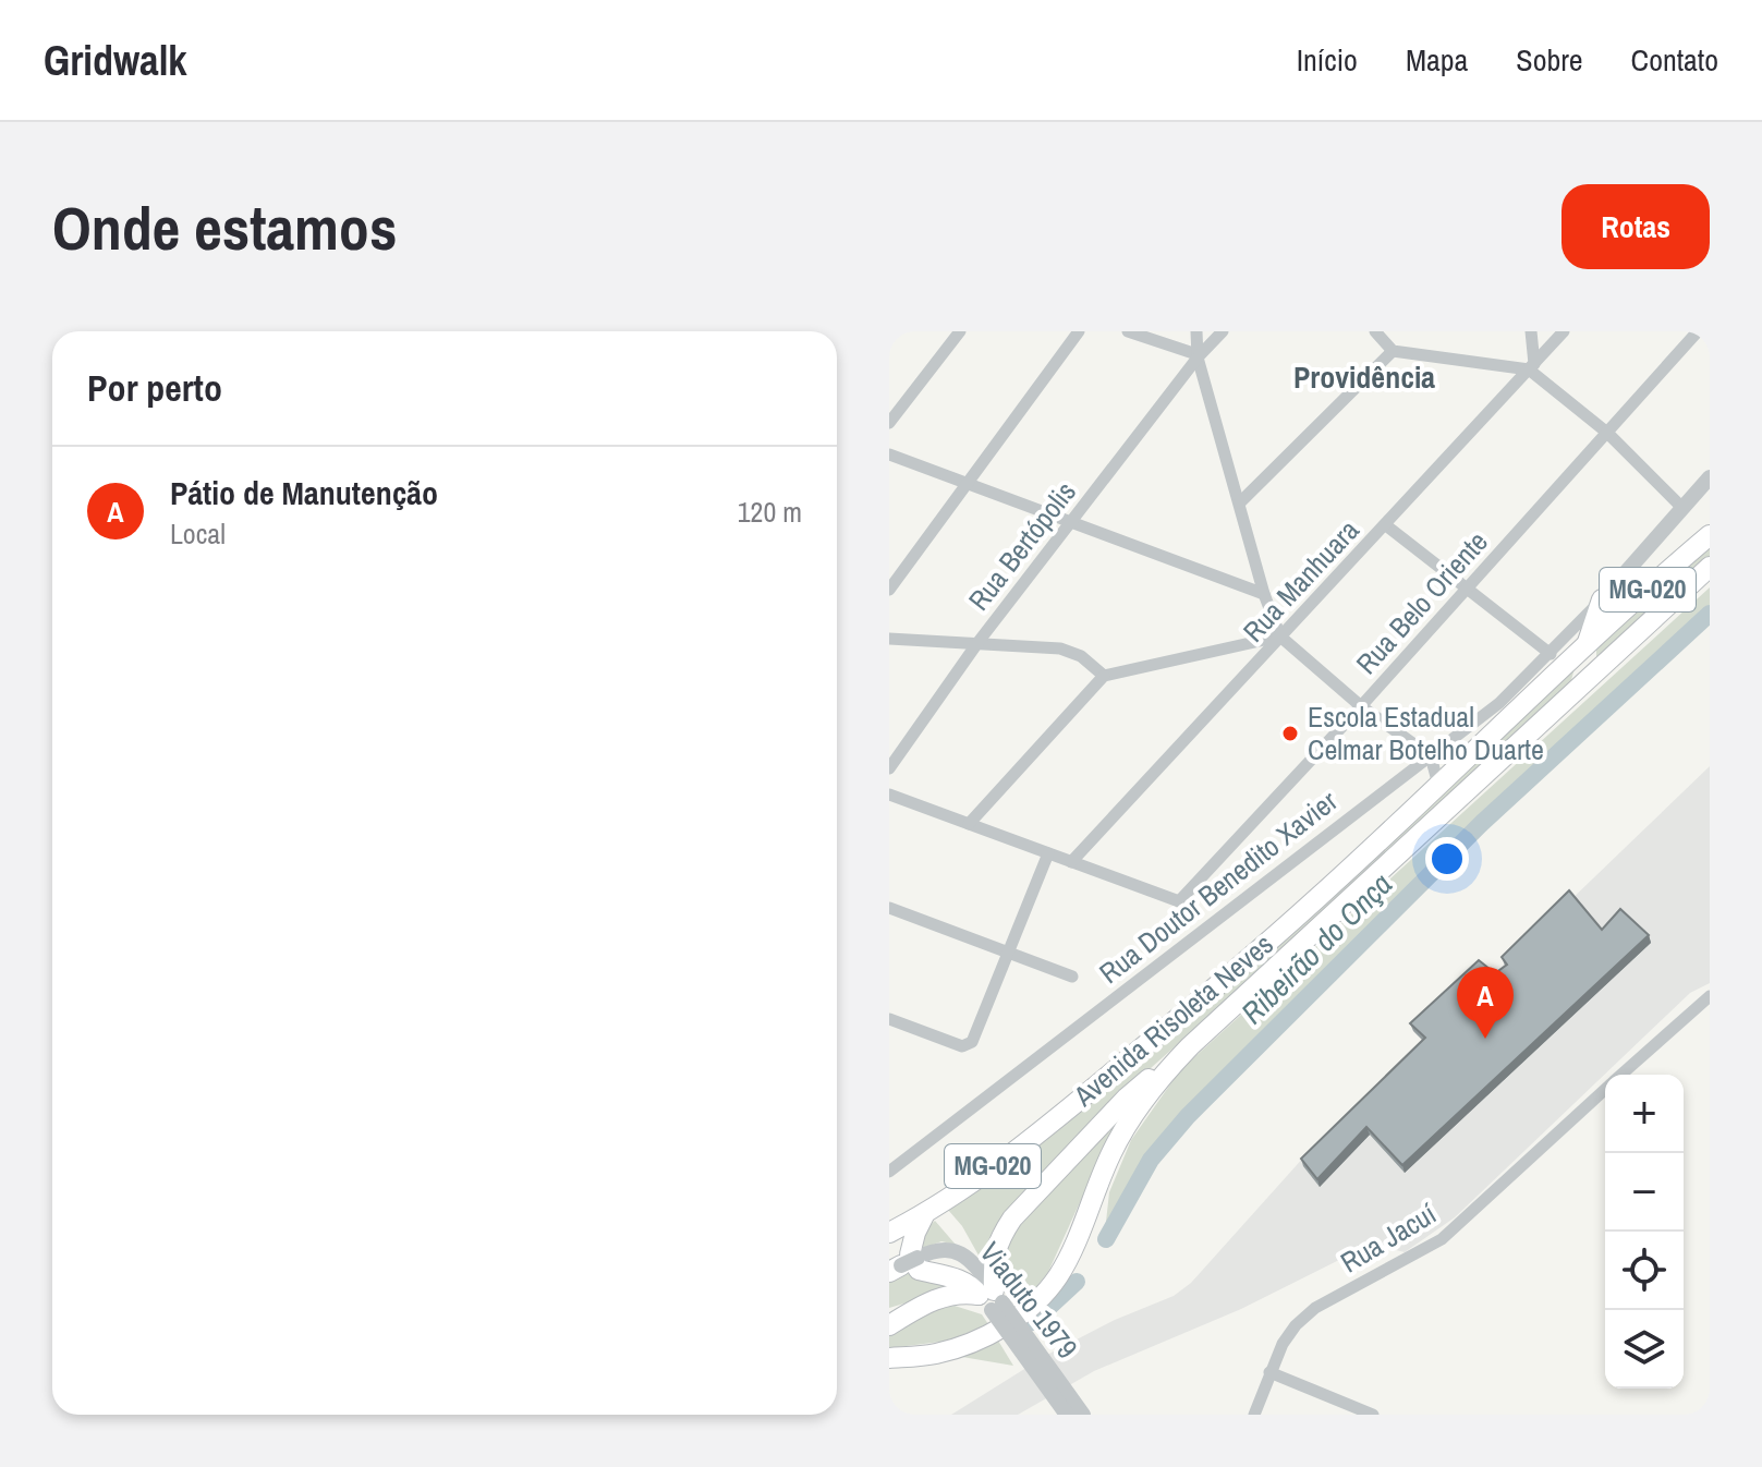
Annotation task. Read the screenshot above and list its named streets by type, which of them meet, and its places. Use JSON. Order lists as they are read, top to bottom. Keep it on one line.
{"streets":{"highway":["MG-020","Avenida Risoleta Neves"],"street":["Rua Bertópolis","Rua Manhuara","Rua Belo Oriente","Rua Doutor Benedito Xavier","Rua Jacuí","Viaduto 1979"]},"crossings":[["Rua Manhuara","Rua Belo Oriente"]],"districts":["Providência"],"water":["Ribeirão do Onça"],"places":["Escola Estadual Celmar Botelho Duarte"],"page":{"header":"Gridwalk","nav":["Início","Mapa","Sobre","Contato"],"buttons":"Rotas","title":"Onde estamos","heading":"Por perto","list":[{"mark":"A","name":"Pátio de Manutenção","note":"Local","value":"120 m"}],"pins":"A","map_buttons":["+","−"]}}
